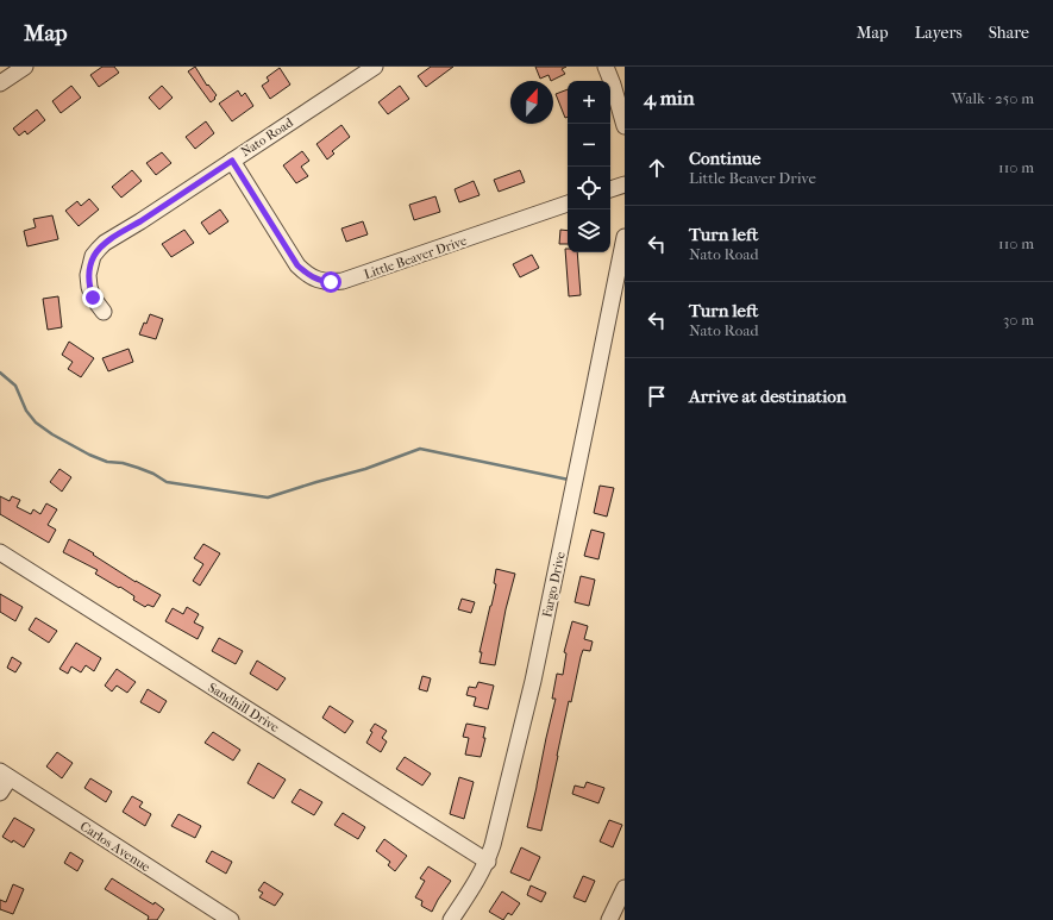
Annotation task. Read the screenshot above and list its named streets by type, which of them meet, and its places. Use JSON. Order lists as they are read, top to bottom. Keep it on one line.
{"streets":{"street":["Nato Road","Little Beaver Drive","Fargo Drive","Sandhill Drive","Carlos Avenue"]},"crossings":[["Nato Road","Little Beaver Drive"],["Fargo Drive","Sandhill Drive"]],"north":"top","page":{"header":"Map","nav":["Map","Layers","Share"],"heading":["4 min","Walk · 250 m"],"map_buttons":["+","−"],"list":[["Continue","Little Beaver Drive","110 m"],["Turn left","Nato Road","110 m"],["Turn left","Nato Road","30 m"],"Arrive at destination"]}}
